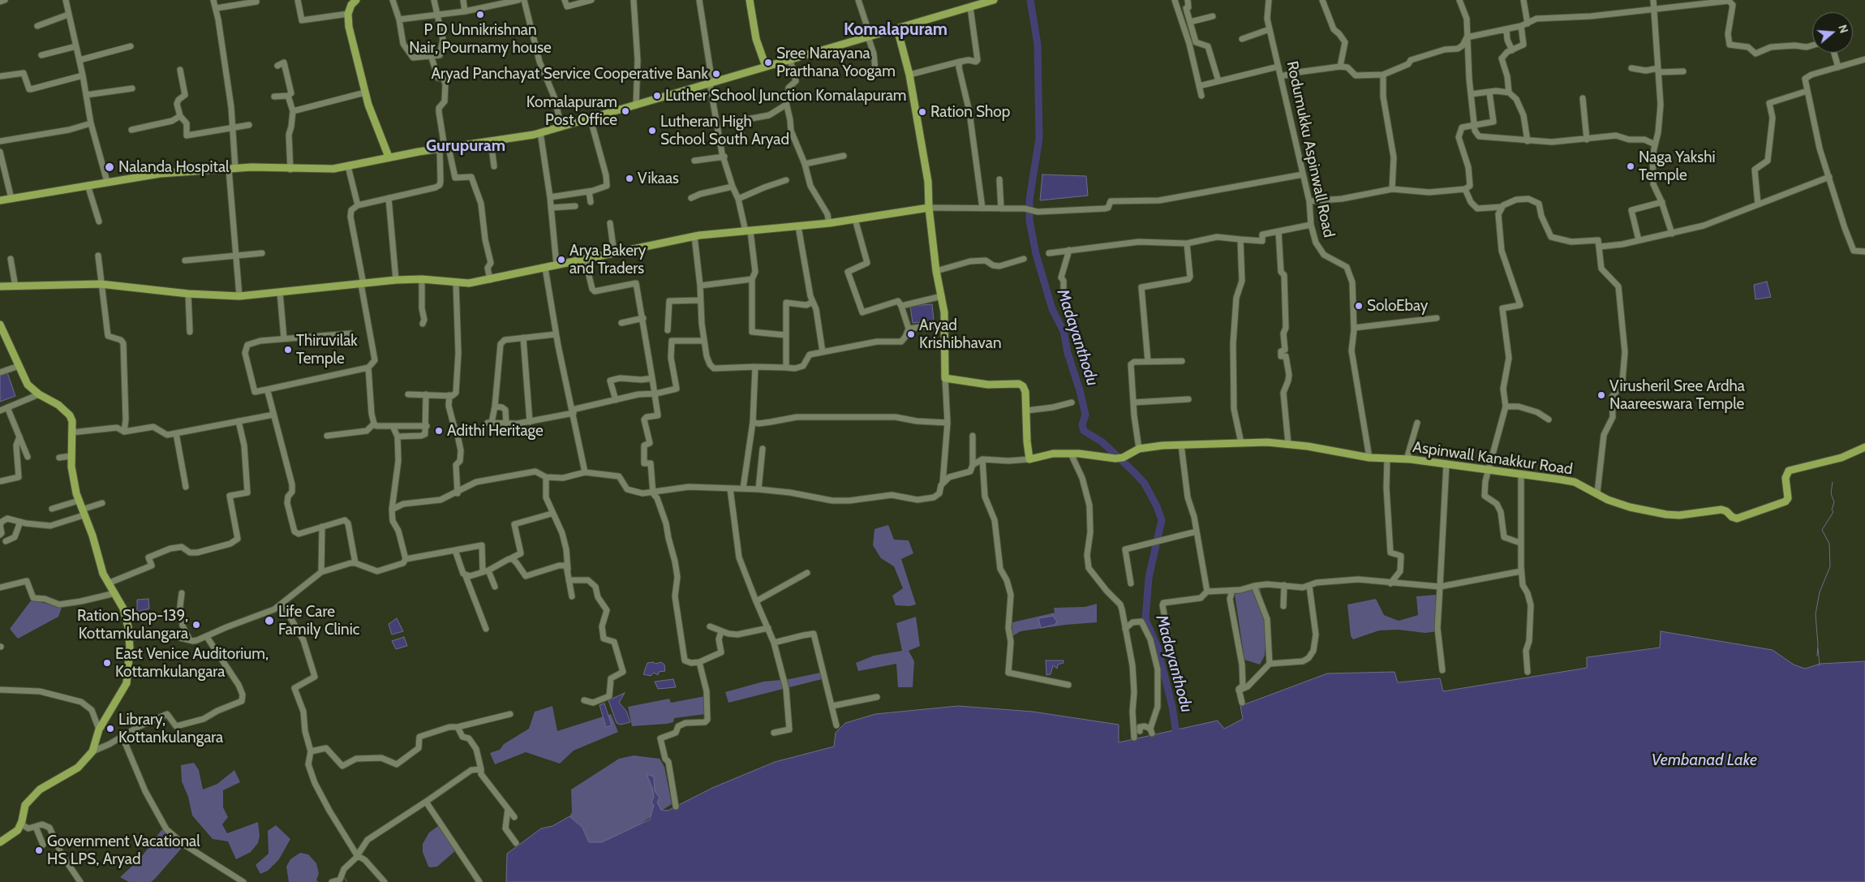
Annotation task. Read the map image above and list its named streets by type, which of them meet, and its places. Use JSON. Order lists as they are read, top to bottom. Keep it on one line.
{"streets":{"main road":["Aspinwall Kanakkur Road"],"street":["Rodumukku Aspinwall Road"]},"crossings":[["Rodumukku Aspinwall Road","Aspinwall Kanakkur Road"]],"districts":["Komalapuram","Gurupuram"],"water":["Madayanthodu","Vembanad Lake"],"places":["P D Unnikrishnan Nair, Pournamy house","Sree Narayana Prarthana Yoogam","Aryad Panchayat Service Cooperative Bank","Luther School Junction Komalapuram","Komalapuram Post Office","Ration Shop","Lutheran High School South Aryad","Naga Yakshi Temple","Nalanda Hospital","Vikaas","Arya Bakery and Traders","SoloEbay","Aryad Krishibhavan","Thiruvilak Temple","Virusheril Sree Ardha Naareeswara Temple","Adithi Heritage","Life Care Family Clinic","Ration Shop-139, Kottamkulangara","East Venice Auditorium, Kottamkulangara","Library, Kottankulangara","Government Vacational HS LPS, Aryad"],"north":"right"}
